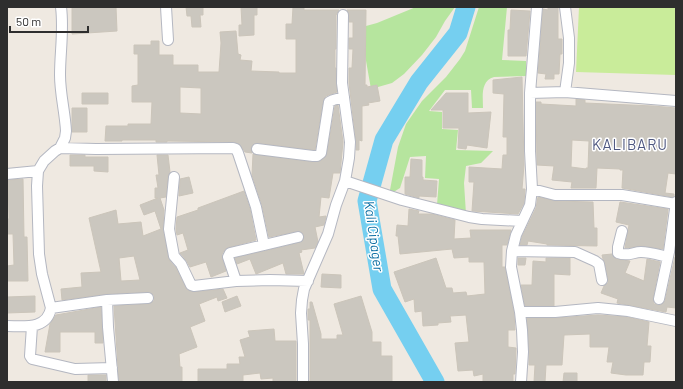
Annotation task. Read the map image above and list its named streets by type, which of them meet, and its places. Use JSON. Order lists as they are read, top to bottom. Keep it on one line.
{"districts":["KALIBARU"],"water":["Kali Cipager"],"scale_bar":"50 m"}
